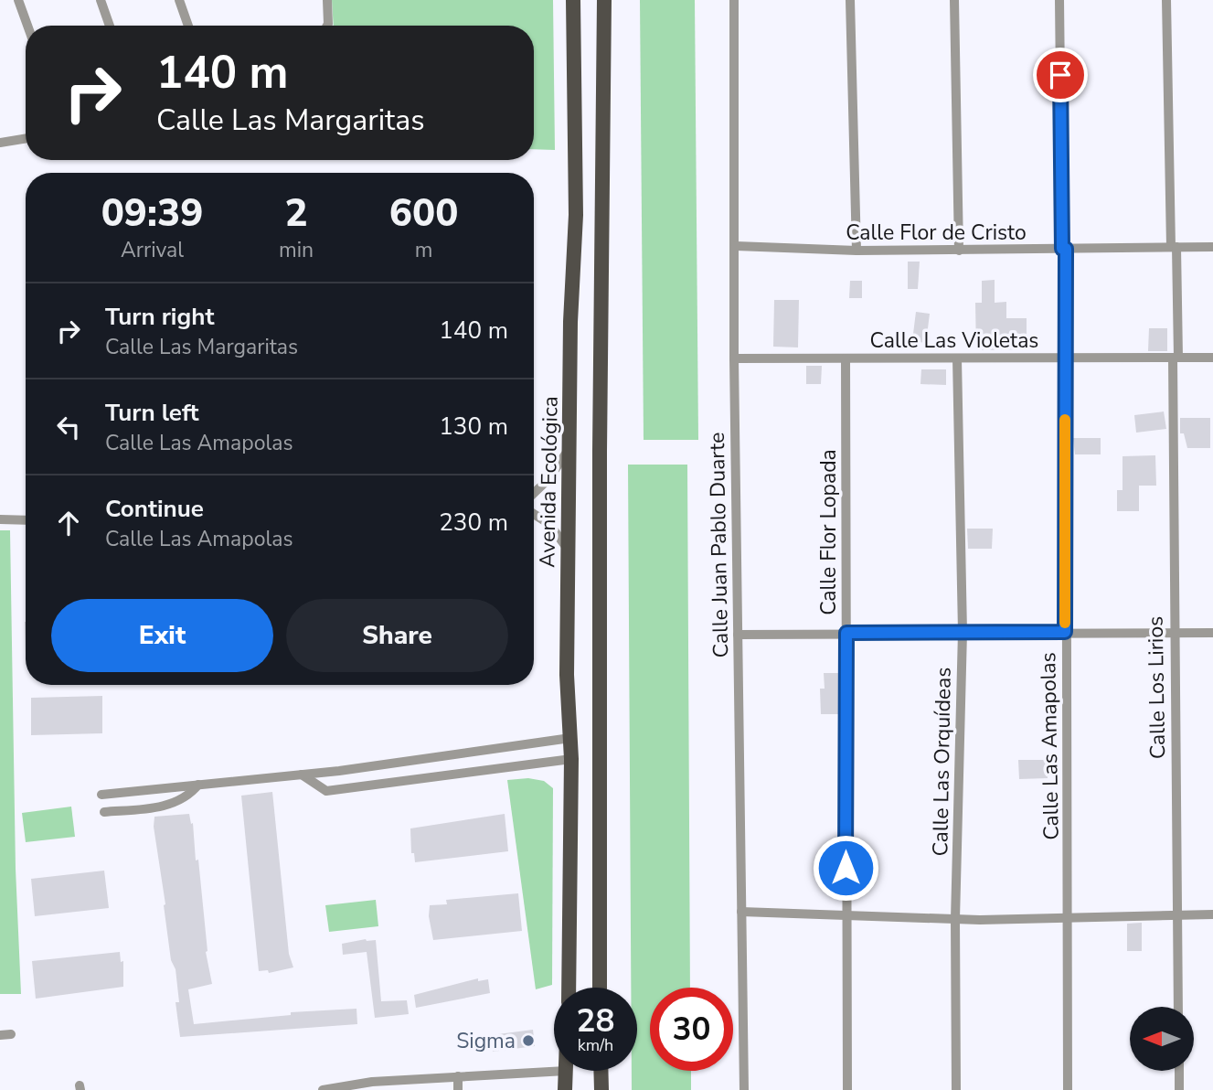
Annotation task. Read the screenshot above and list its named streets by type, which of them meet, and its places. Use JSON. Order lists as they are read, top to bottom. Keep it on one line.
{"streets":{"main road":["Avenida Ecológica"],"street":["Calle Flor de Cristo","Calle Las Violetas","Calle Flor Lopada","Calle Juan Pablo Duarte","Calle Los Lirios","Calle Las Amapolas","Calle Las Orquídeas"]},"crossings":[["Calle Flor de Cristo","Calle Juan Pablo Duarte"],["Calle Flor de Cristo","Calle Los Lirios"],["Calle Flor de Cristo","Calle Las Amapolas"],["Calle Las Violetas","Calle Flor Lopada"],["Calle Las Violetas","Calle Juan Pablo Duarte"],["Calle Las Violetas","Calle Los Lirios"],["Calle Las Violetas","Calle Las Amapolas"],["Calle Las Violetas","Calle Las Orquídeas"]],"places":["Sigma"],"north":"left","page":{"turn":["140 m","Calle Las Margaritas"],"eta":["09:39","Arrival","2","min","600","m"],"list":[{"name":"Turn right","note":"Calle Las Margaritas","value":"140 m"},{"name":"Turn left","note":"Calle Las Amapolas","value":"130 m"},{"name":"Continue","note":"Calle Las Amapolas","value":"230 m"}],"buttons":["Exit","Share"],"speed":"28 km/h","limit":"30"}}
